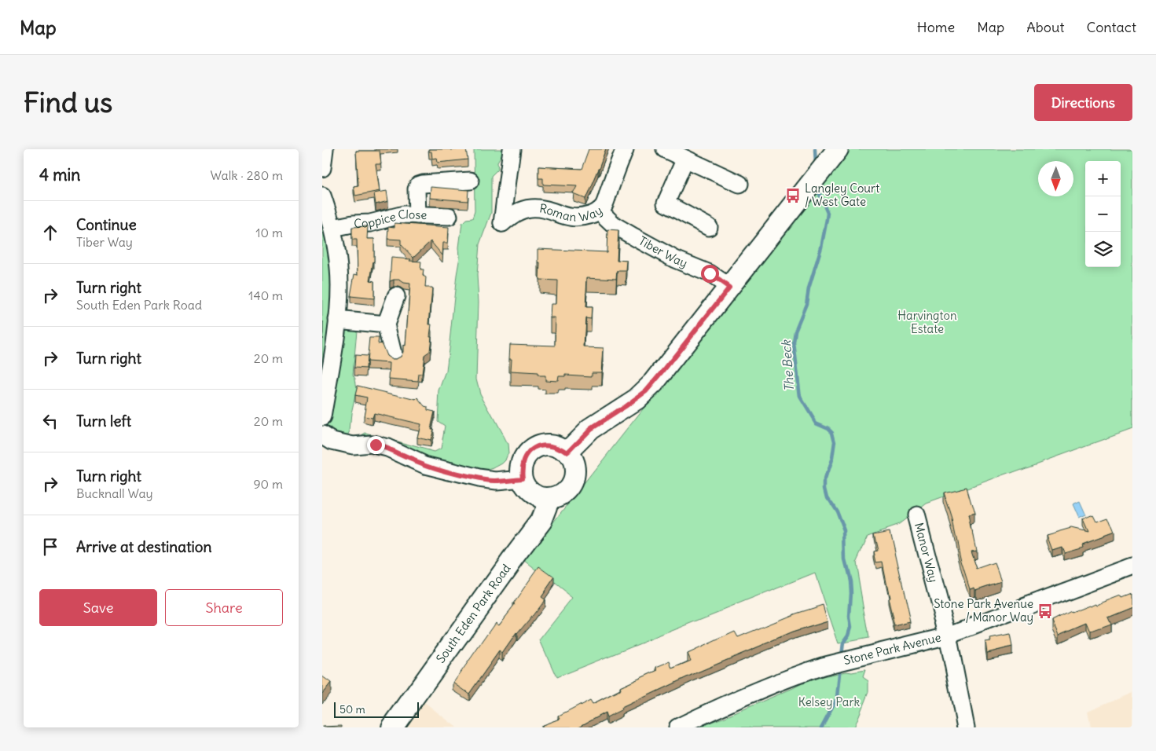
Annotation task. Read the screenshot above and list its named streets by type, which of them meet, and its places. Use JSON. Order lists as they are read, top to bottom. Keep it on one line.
{"streets":{"main road":["South Eden Park Road"],"street":["Roman Way","Coppice Close","Tiber Way","Manor Way","Stone Park Avenue"]},"crossings":[["Roman Way","Tiber Way"],["Manor Way","Stone Park Avenue"]],"water":["The Beck"],"parks":["Harvington Estate","Kelsey Park"],"places":{"bus stop":["Langley Court / West Gate","Stone Park Avenue / Manor Way"]},"scale_bar":"50 m","north":"bottom","page":{"header":"Map","nav":["Home","Map","About","Contact"],"buttons":["Directions",["Save","Share"]],"title":"Find us","heading":["4 min","Walk · 280 m"],"map_buttons":["+","−"],"list":[["Continue","Tiber Way","10 m"],["Turn right","South Eden Park Road","140 m"],["Turn right","20 m"],["Turn left","20 m"],["Turn right","Bucknall Way","90 m"],"Arrive at destination"],"scale":"50 m"}}
